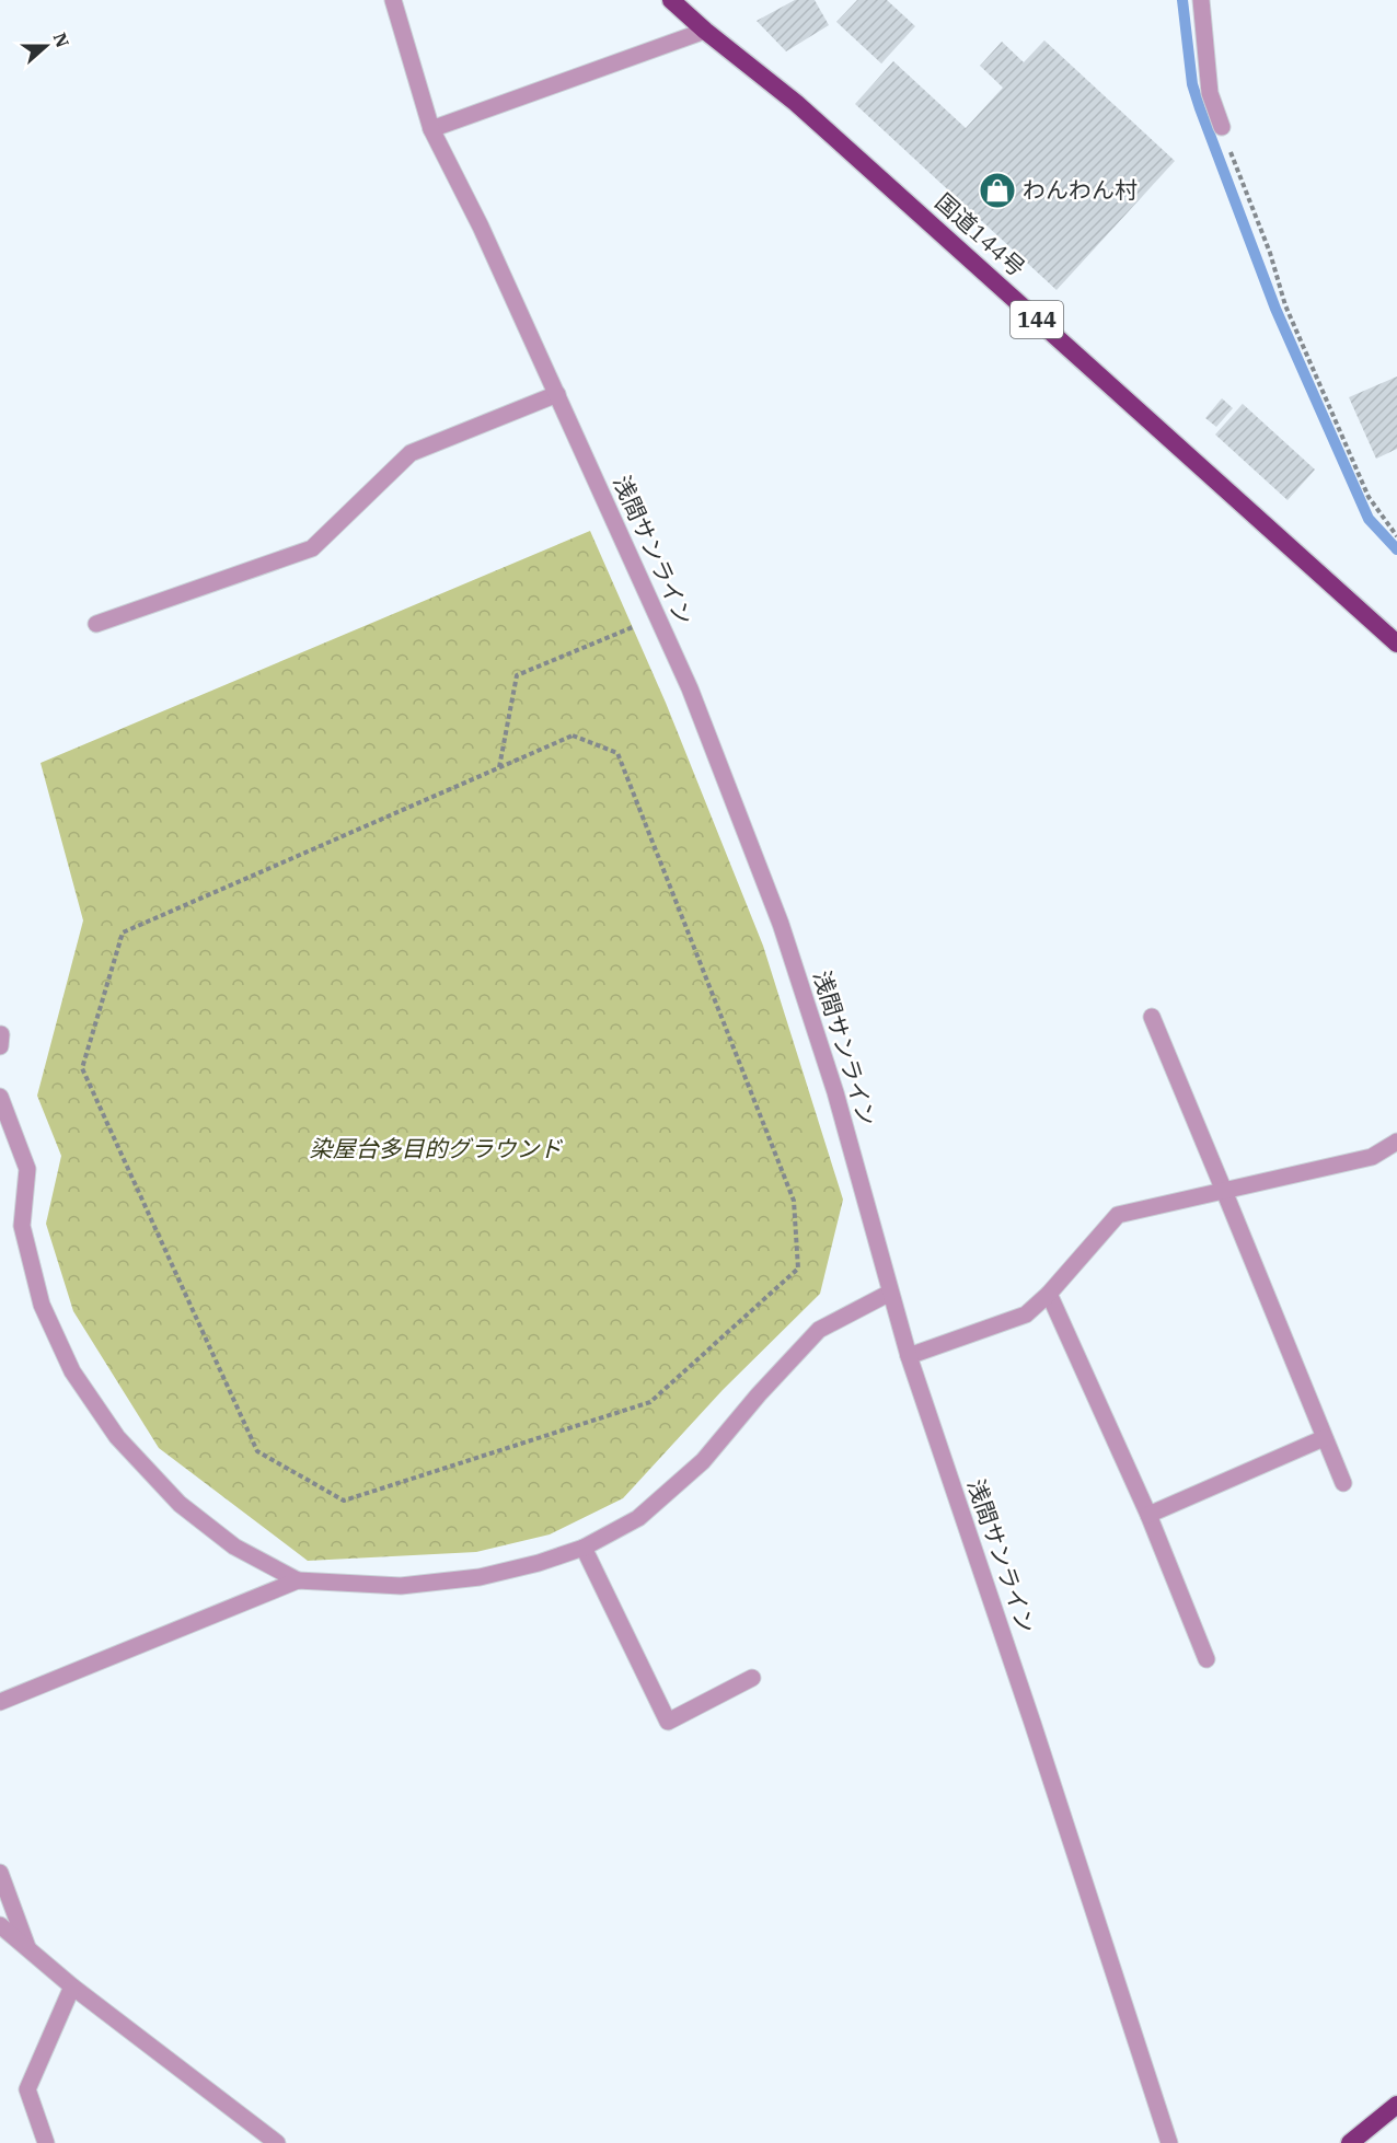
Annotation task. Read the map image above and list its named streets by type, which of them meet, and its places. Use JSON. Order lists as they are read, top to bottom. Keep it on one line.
{"streets":{"highway":["国道144号","144"],"street":["浅間サンライン"]},"parks":["染屋台多目的グラウンド"],"places":{"shop":["わんわん村"]},"north":"right"}
